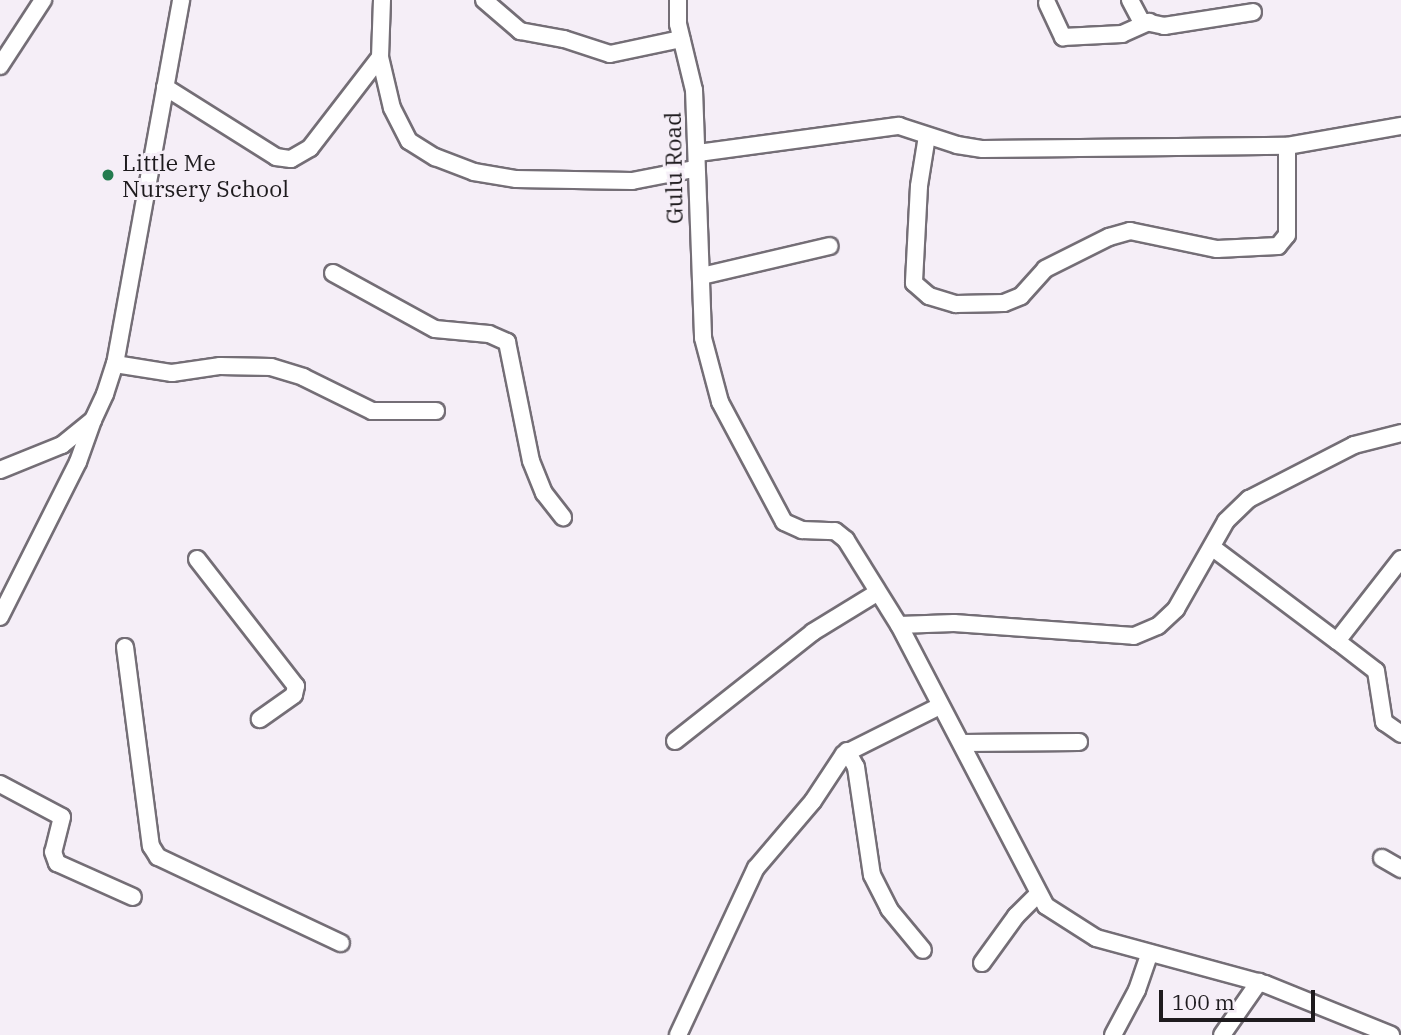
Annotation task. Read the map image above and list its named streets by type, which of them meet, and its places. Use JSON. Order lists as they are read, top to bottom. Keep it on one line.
{"streets":{"street":["Gulu Road"]},"places":["Little Me Nursery School"],"scale_bar":"100 m"}
